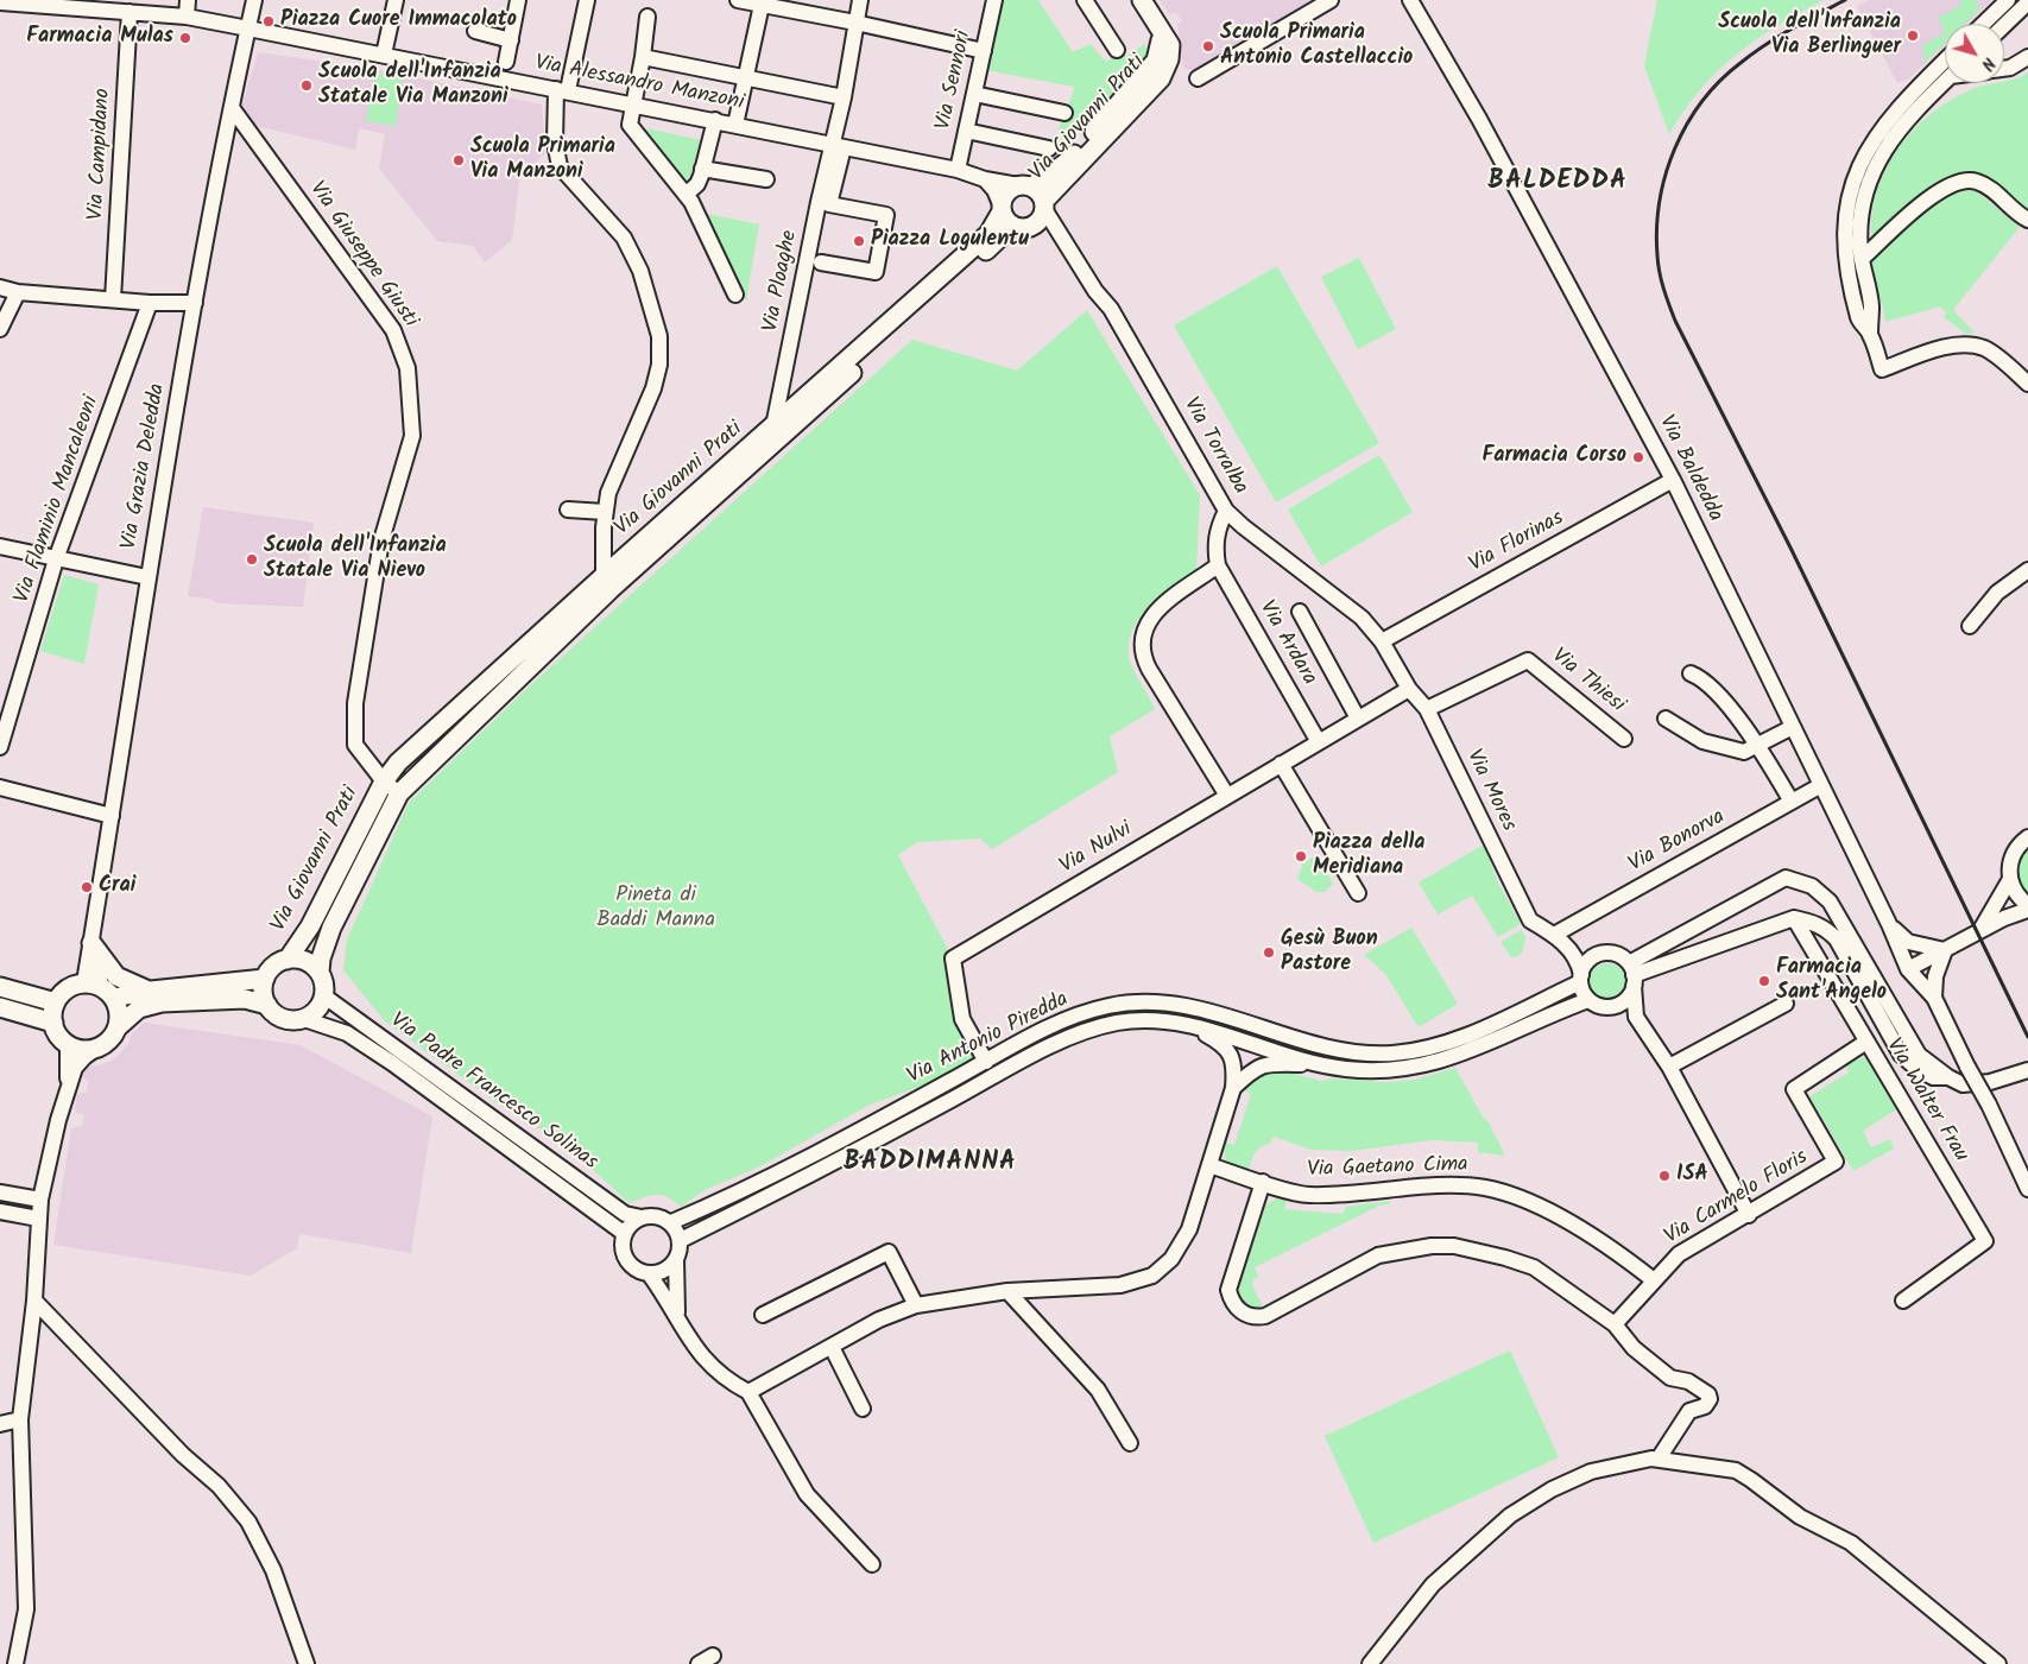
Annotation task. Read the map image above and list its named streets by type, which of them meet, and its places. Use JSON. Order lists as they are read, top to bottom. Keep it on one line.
{"streets":{"main road":["Via Giovanni Prati"],"street":["Via Sennori","Via Alessandro Manzoni","Via Campidano","Via Giuseppe Giusti","Via Ploaghe","Via Torralba","Via Grazia Deledda","Via Baldedda","Via Flaminio Mancaleoni","Via Florinas","Via Ardara","Via Thiesi","Via Mores","Via Bonorva","Via Nulvi","Via Antonio Piredda","Via Padre Francesco Solinas","Via Walter Frau","Via Gaetano Cima","Via Carmelo Floris"]},"crossings":[["Via Sennori","Via Alessandro Manzoni"],["Via Alessandro Manzoni","Via Giovanni Prati"],["Via Alessandro Manzoni","Via Campidano"],["Via Alessandro Manzoni","Via Ploaghe"],["Via Alessandro Manzoni","Via Grazia Deledda"],["Via Giovanni Prati","Via Giuseppe Giusti"],["Via Giovanni Prati","Via Ploaghe"],["Via Giovanni Prati","Via Torralba"],["Via Giovanni Prati","Via Padre Francesco Solinas"],["Via Giuseppe Giusti","Via Grazia Deledda"],["Via Torralba","Via Florinas"],["Via Torralba","Via Mores"],["Via Baldedda","Via Florinas"],["Via Baldedda","Via Bonorva"],["Via Florinas","Via Mores"],["Via Ardara","Via Nulvi"],["Via Thiesi","Via Mores"],["Via Mores","Via Bonorva"],["Via Mores","Via Nulvi"],["Via Mores","Via Antonio Piredda"],["Via Nulvi","Via Antonio Piredda"],["Via Antonio Piredda","Via Padre Francesco Solinas"],["Via Walter Frau","Via Carmelo Floris"],["Via Gaetano Cima","Via Carmelo Floris"]],"districts":["BALDEDDA","BADDIMANNA"],"parks":["Pineta di Baddi Manna"],"places":["Piazza Cuore Immacolato","Scuola dell'Infanzia Via Berlinguer","Farmacia Mulas","Scuola Primaria Antonio Castellaccio","Scuola dell'Infanzia Statale Via Manzoni","Scuola Primaria Via Manzoni","Piazza Logulentu","Farmacia Corso","Scuola dell'Infanzia Statale Via Nievo","Piazza della Meridiana","Crai","Gesù Buon Pastore","Farmacia Sant'Angelo","ISA"],"north":"bottom right"}
